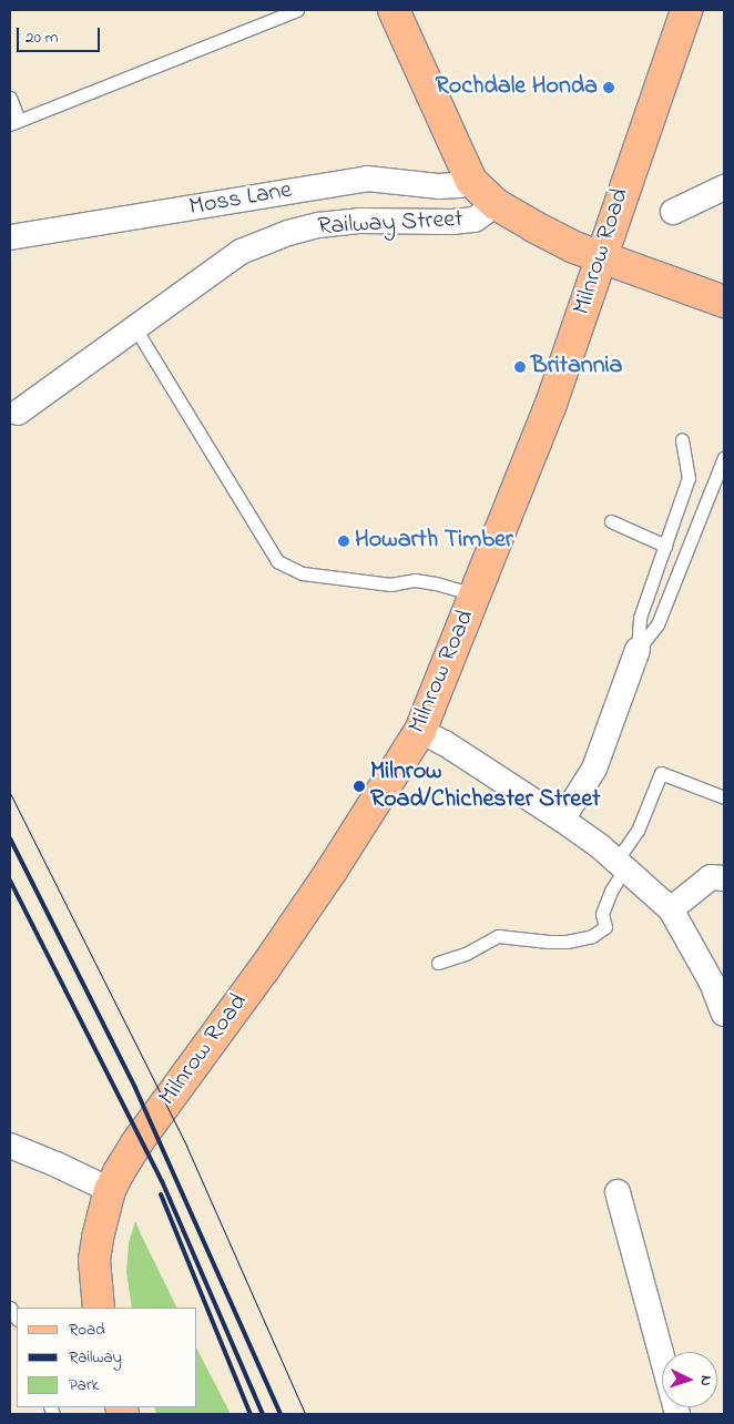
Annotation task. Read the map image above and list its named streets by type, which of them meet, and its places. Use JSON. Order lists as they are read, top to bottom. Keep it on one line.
{"streets":{"main road":["Railway Street","Milnrow Road"],"street":["Moss Lane"]},"crossings":[["Railway Street","Milnrow Road"]],"places":["Rochdale Honda","Britannia","Howarth Timber","Milnrow Road/Chichester Street"],"legend":["Road","Railway","Park"],"scale_bar":"20 m","north":"right"}
